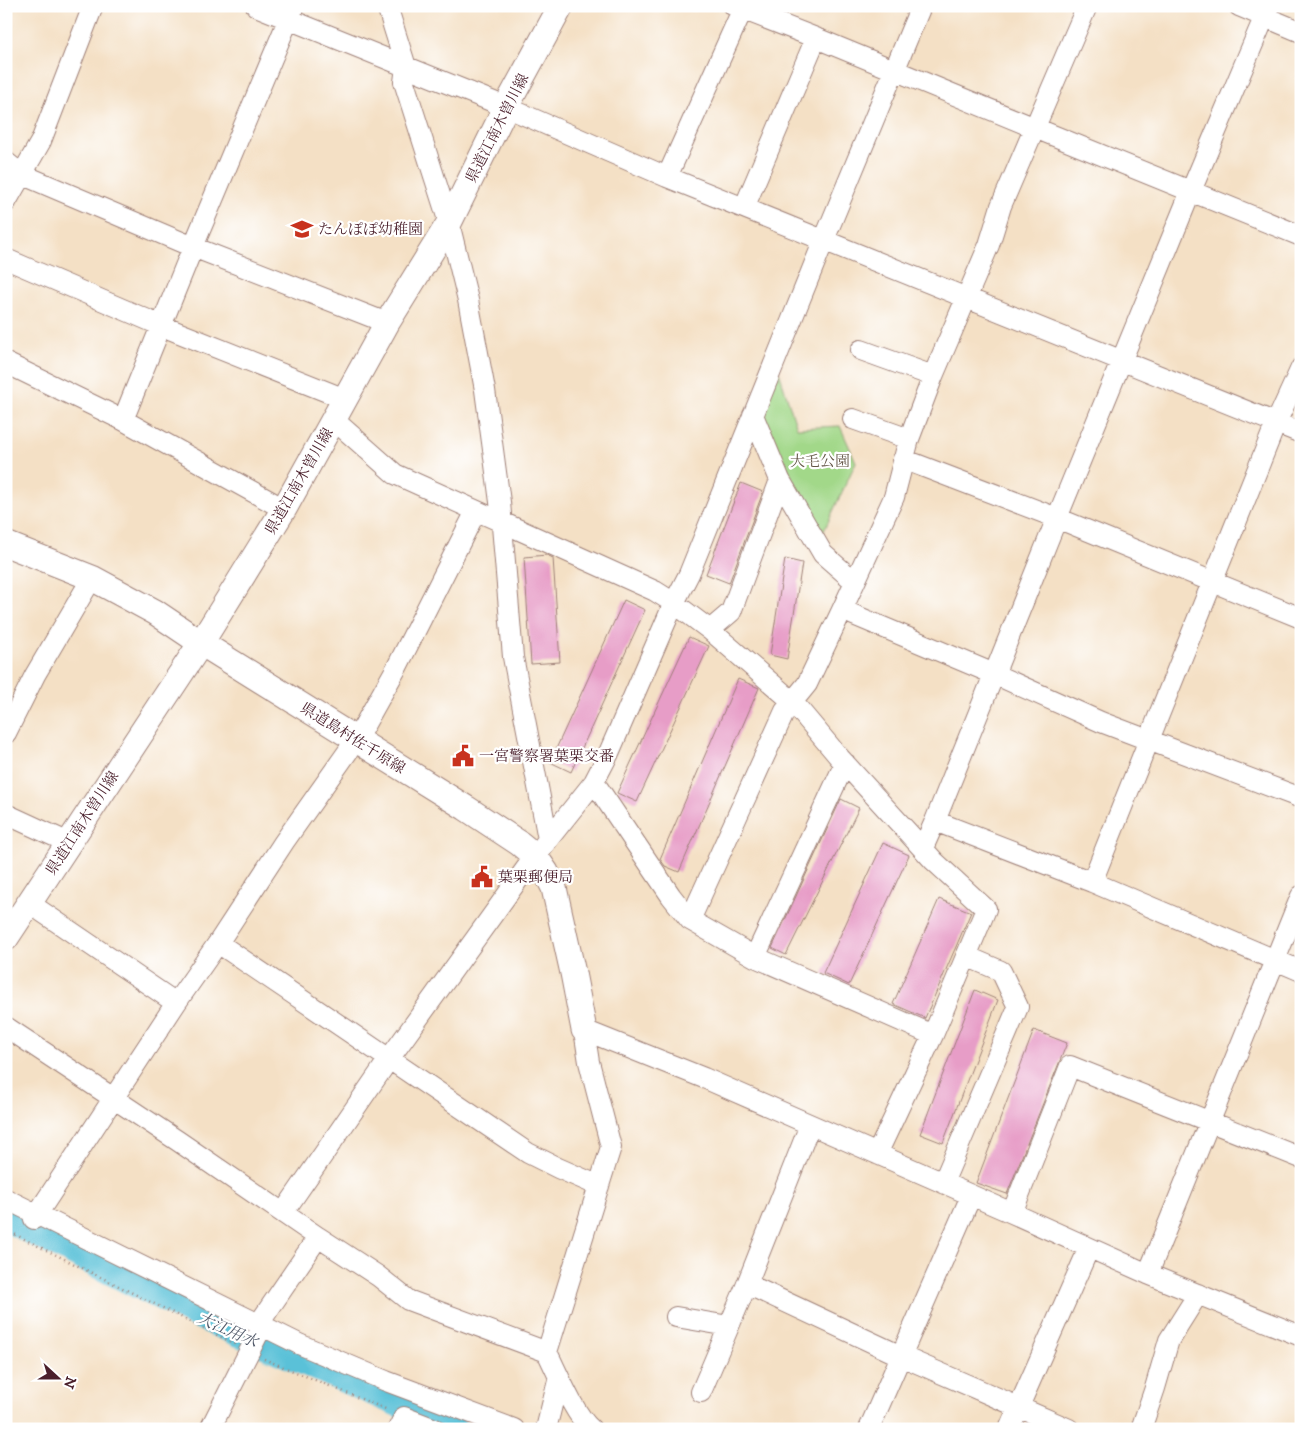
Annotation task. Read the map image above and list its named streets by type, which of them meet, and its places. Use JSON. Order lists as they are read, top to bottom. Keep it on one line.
{"streets":{"main road":["県道江南木曽川線","県道島村佐千原線"]},"crossings":[["県道江南木曽川線","県道島村佐千原線"]],"water":["大江用水"],"parks":["大毛公園"],"places":{"school or university":["たんぽぽ幼稚園"],"public building":["一宮警察署葉栗交番","葉栗郵便局"]},"north":"right"}
